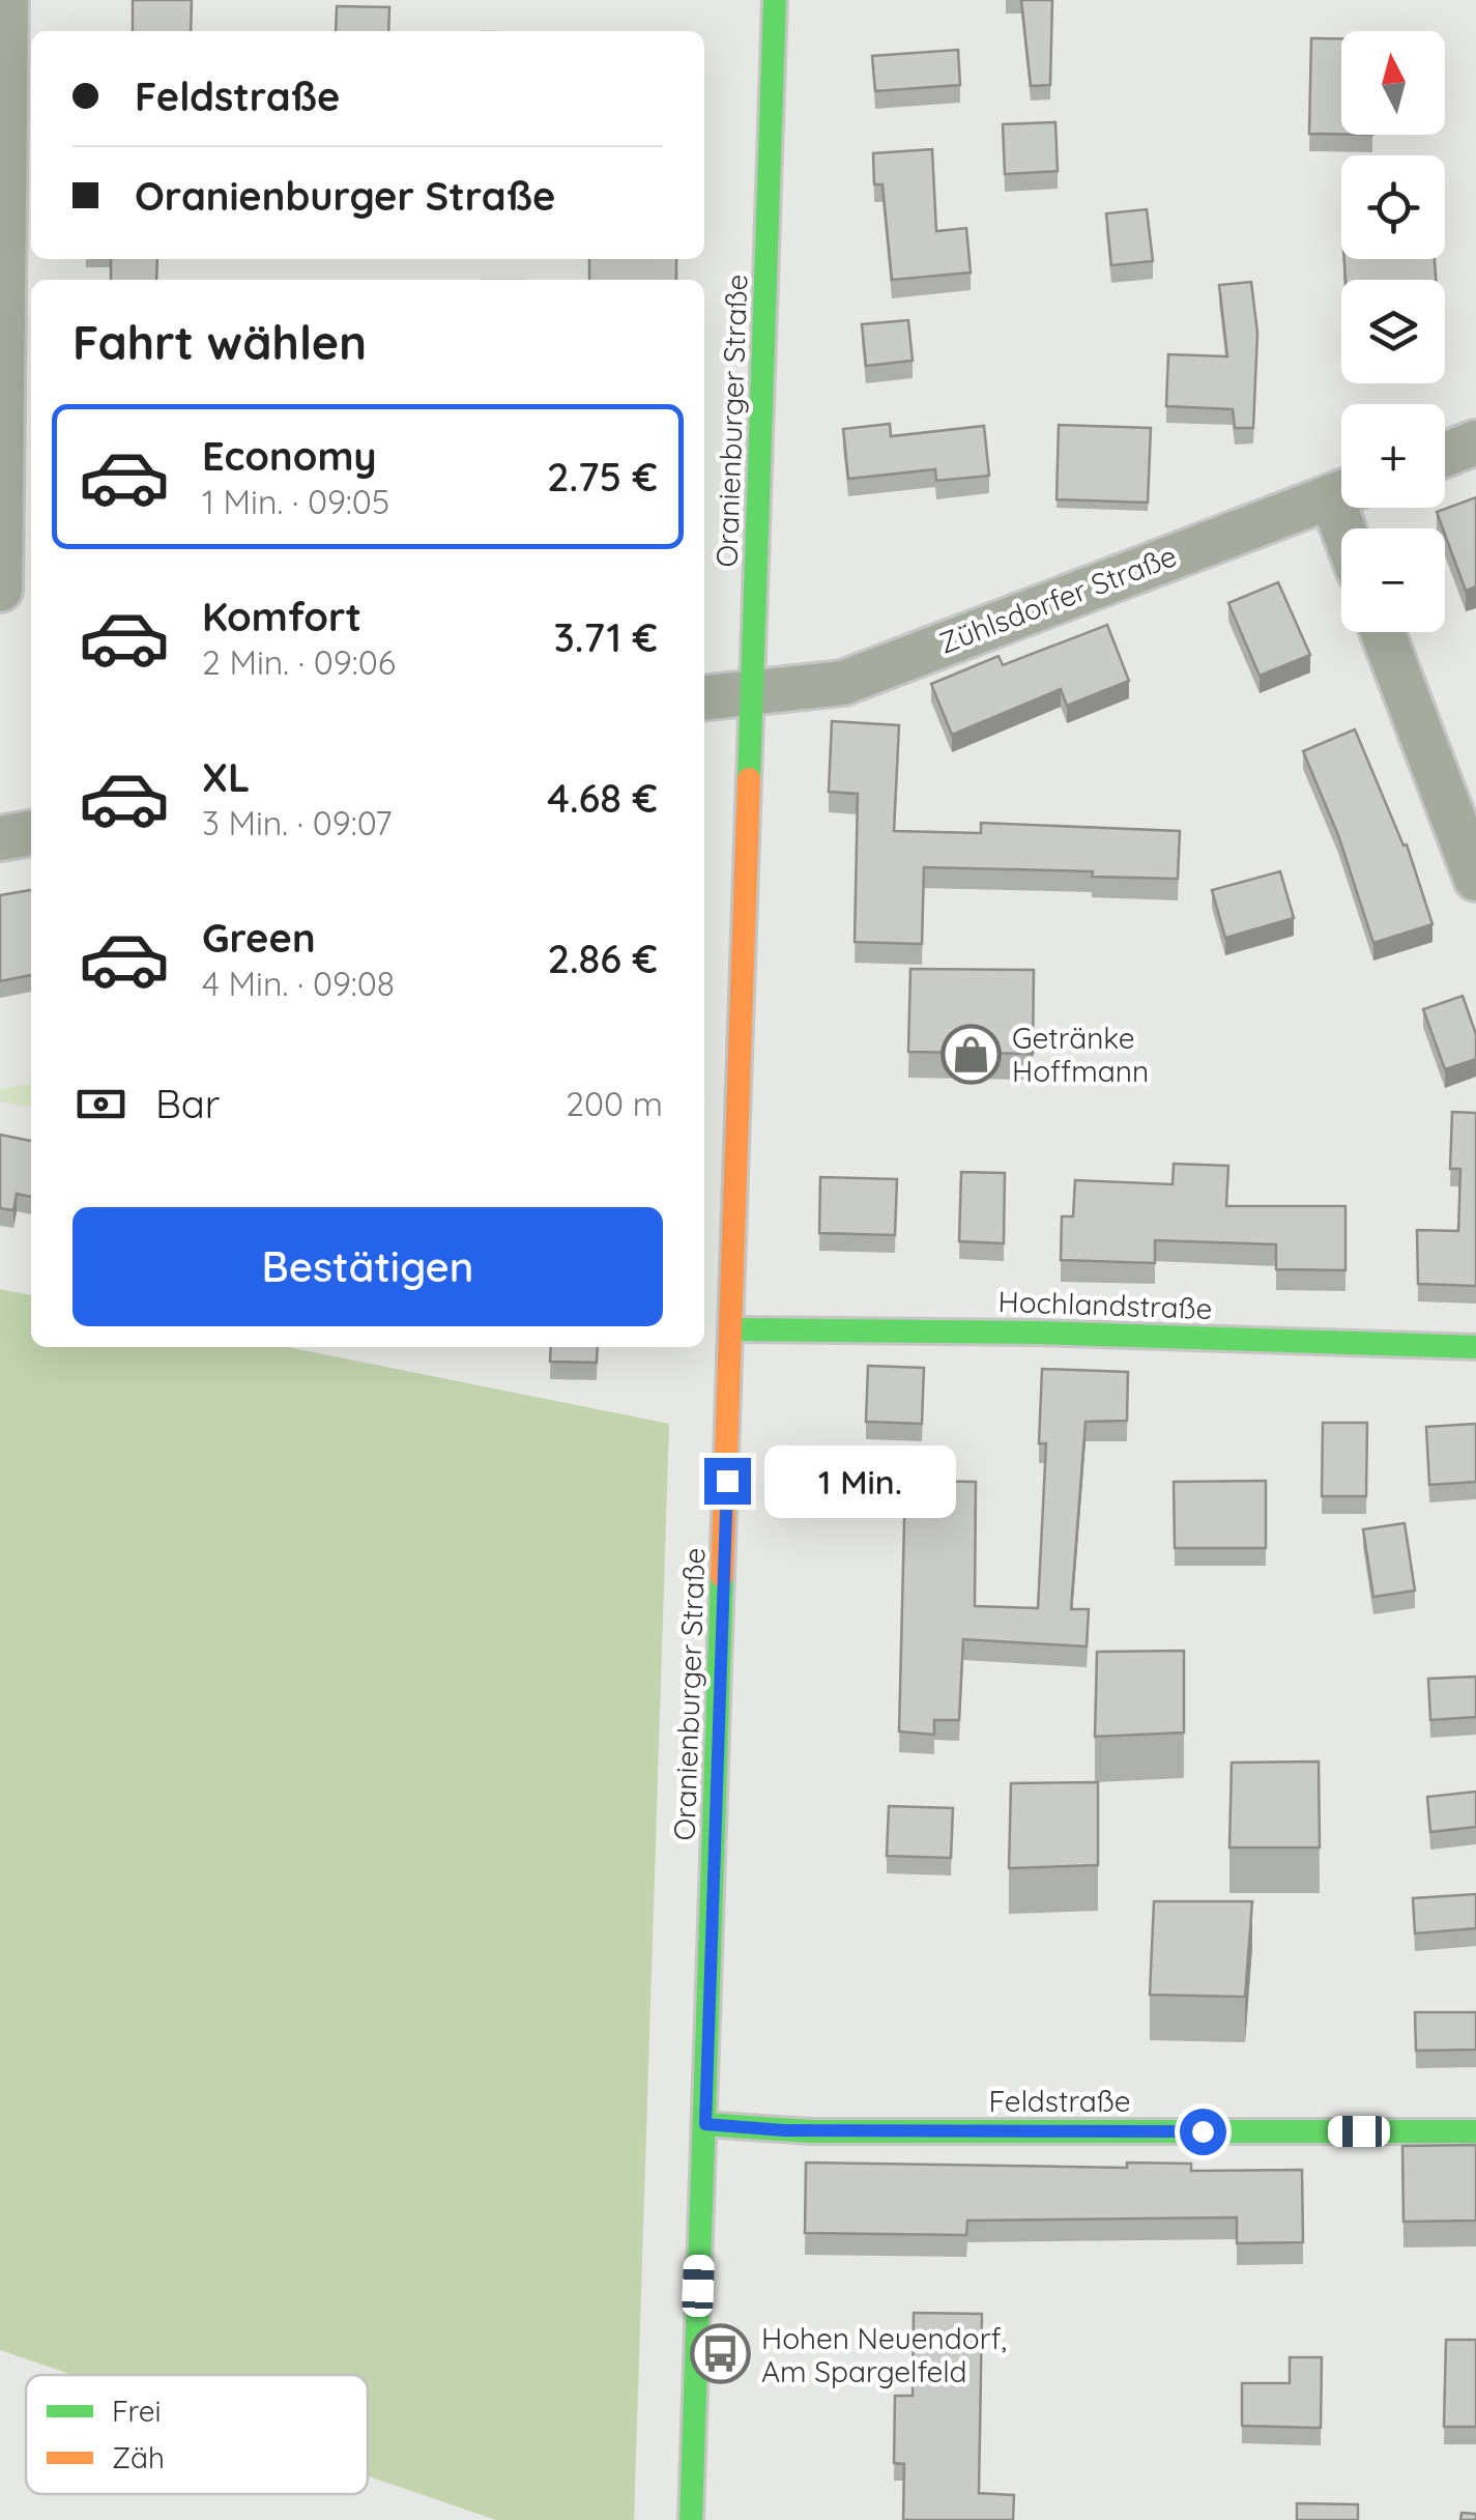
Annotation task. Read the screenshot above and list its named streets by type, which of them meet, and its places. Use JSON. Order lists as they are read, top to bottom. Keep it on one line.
{"streets":{"main road":["Oranienburger Straße","Hochlandstraße","Feldstraße"],"street":["Zühlsdorfer Straße"]},"crossings":[["Oranienburger Straße","Zühlsdorfer Straße"],["Oranienburger Straße","Hochlandstraße"],["Oranienburger Straße","Feldstraße"]],"places":{"shop":["Getränke Hoffmann"],"bus stop":["Hohen Neuendorf, Am Spargelfeld"]},"legend":["Frei","Zäh"],"north":"top","page":{"map_buttons":["+","−"],"banner":["Feldstraße","Oranienburger Straße"],"heading":"Fahrt wählen","list":[{"name":"Economy","note":"1 Min. · 09:05","value":"2.75 €"},{"name":"Komfort","note":"2 Min. · 09:06","value":"3.71 €"},{"name":"XL","note":"3 Min. · 09:07","value":"4.68 €"},{"name":"Green","note":"4 Min. · 09:08","value":"2.86 €"}],"pay":["Bar","200 m"],"buttons":"Bestätigen","bubble":"1 Min."}}
